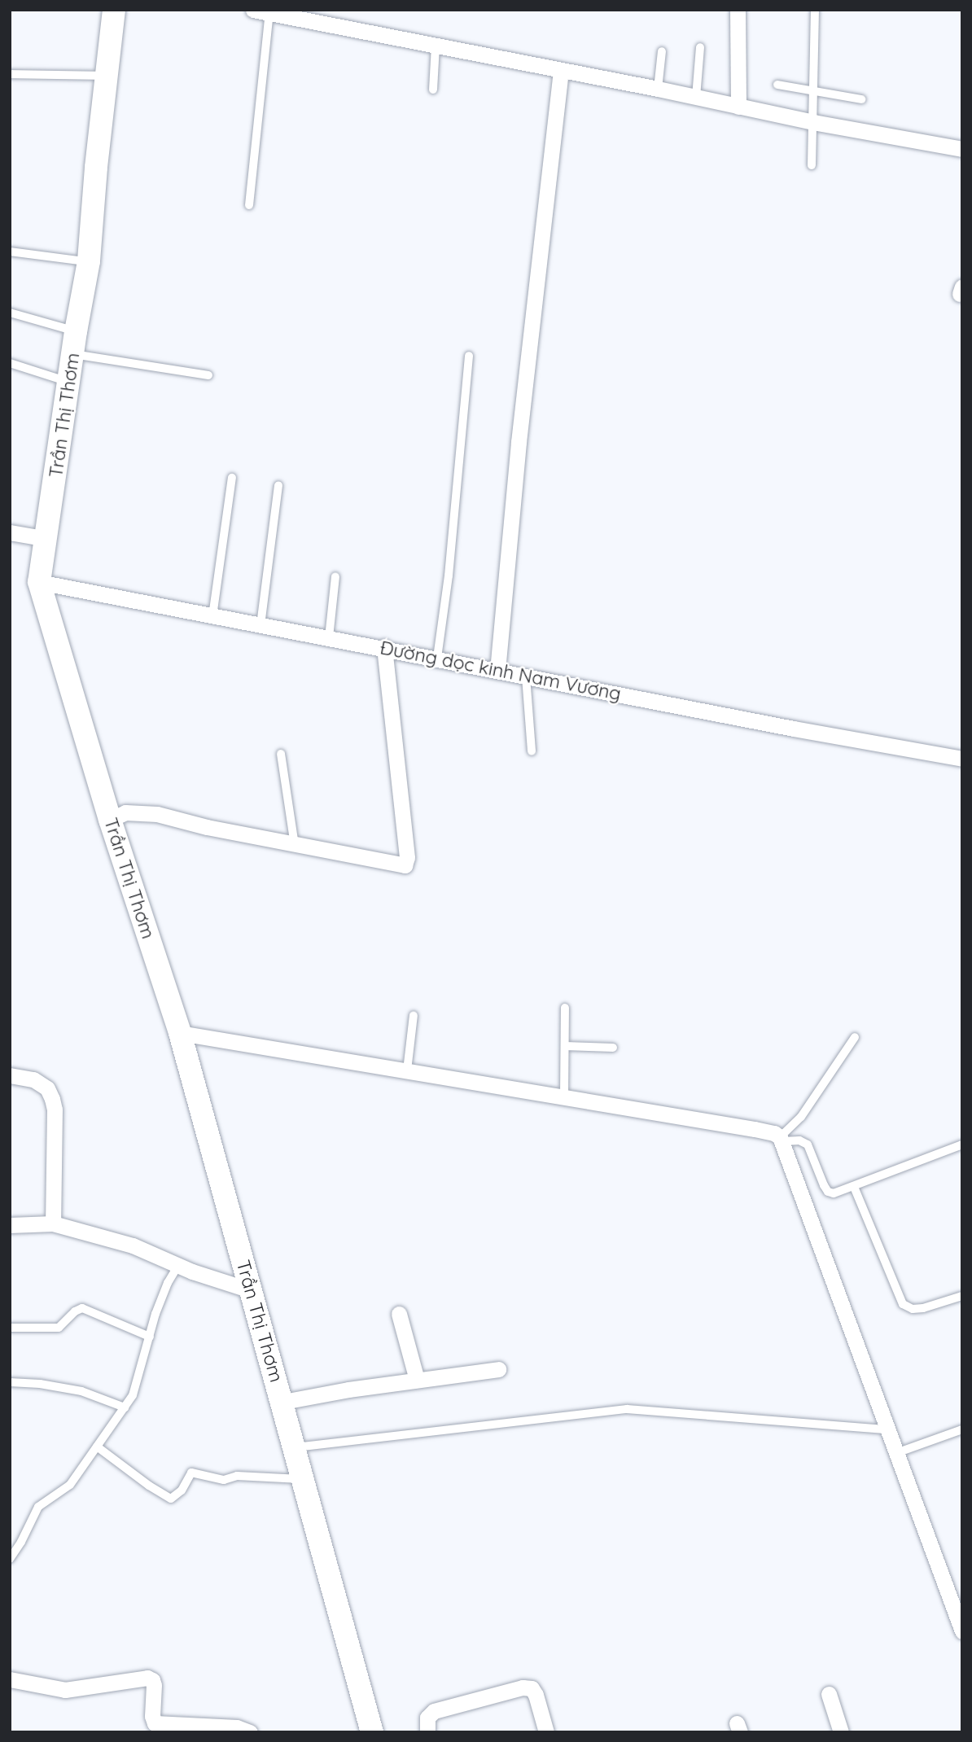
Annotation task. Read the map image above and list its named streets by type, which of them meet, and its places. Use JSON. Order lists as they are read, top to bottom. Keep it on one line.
{"streets":{"street":["Trần Thị Thơm","Đường dọc kinh Nam Vương"]},"crossings":[["Trần Thị Thơm","Đường dọc kinh Nam Vương"]]}
